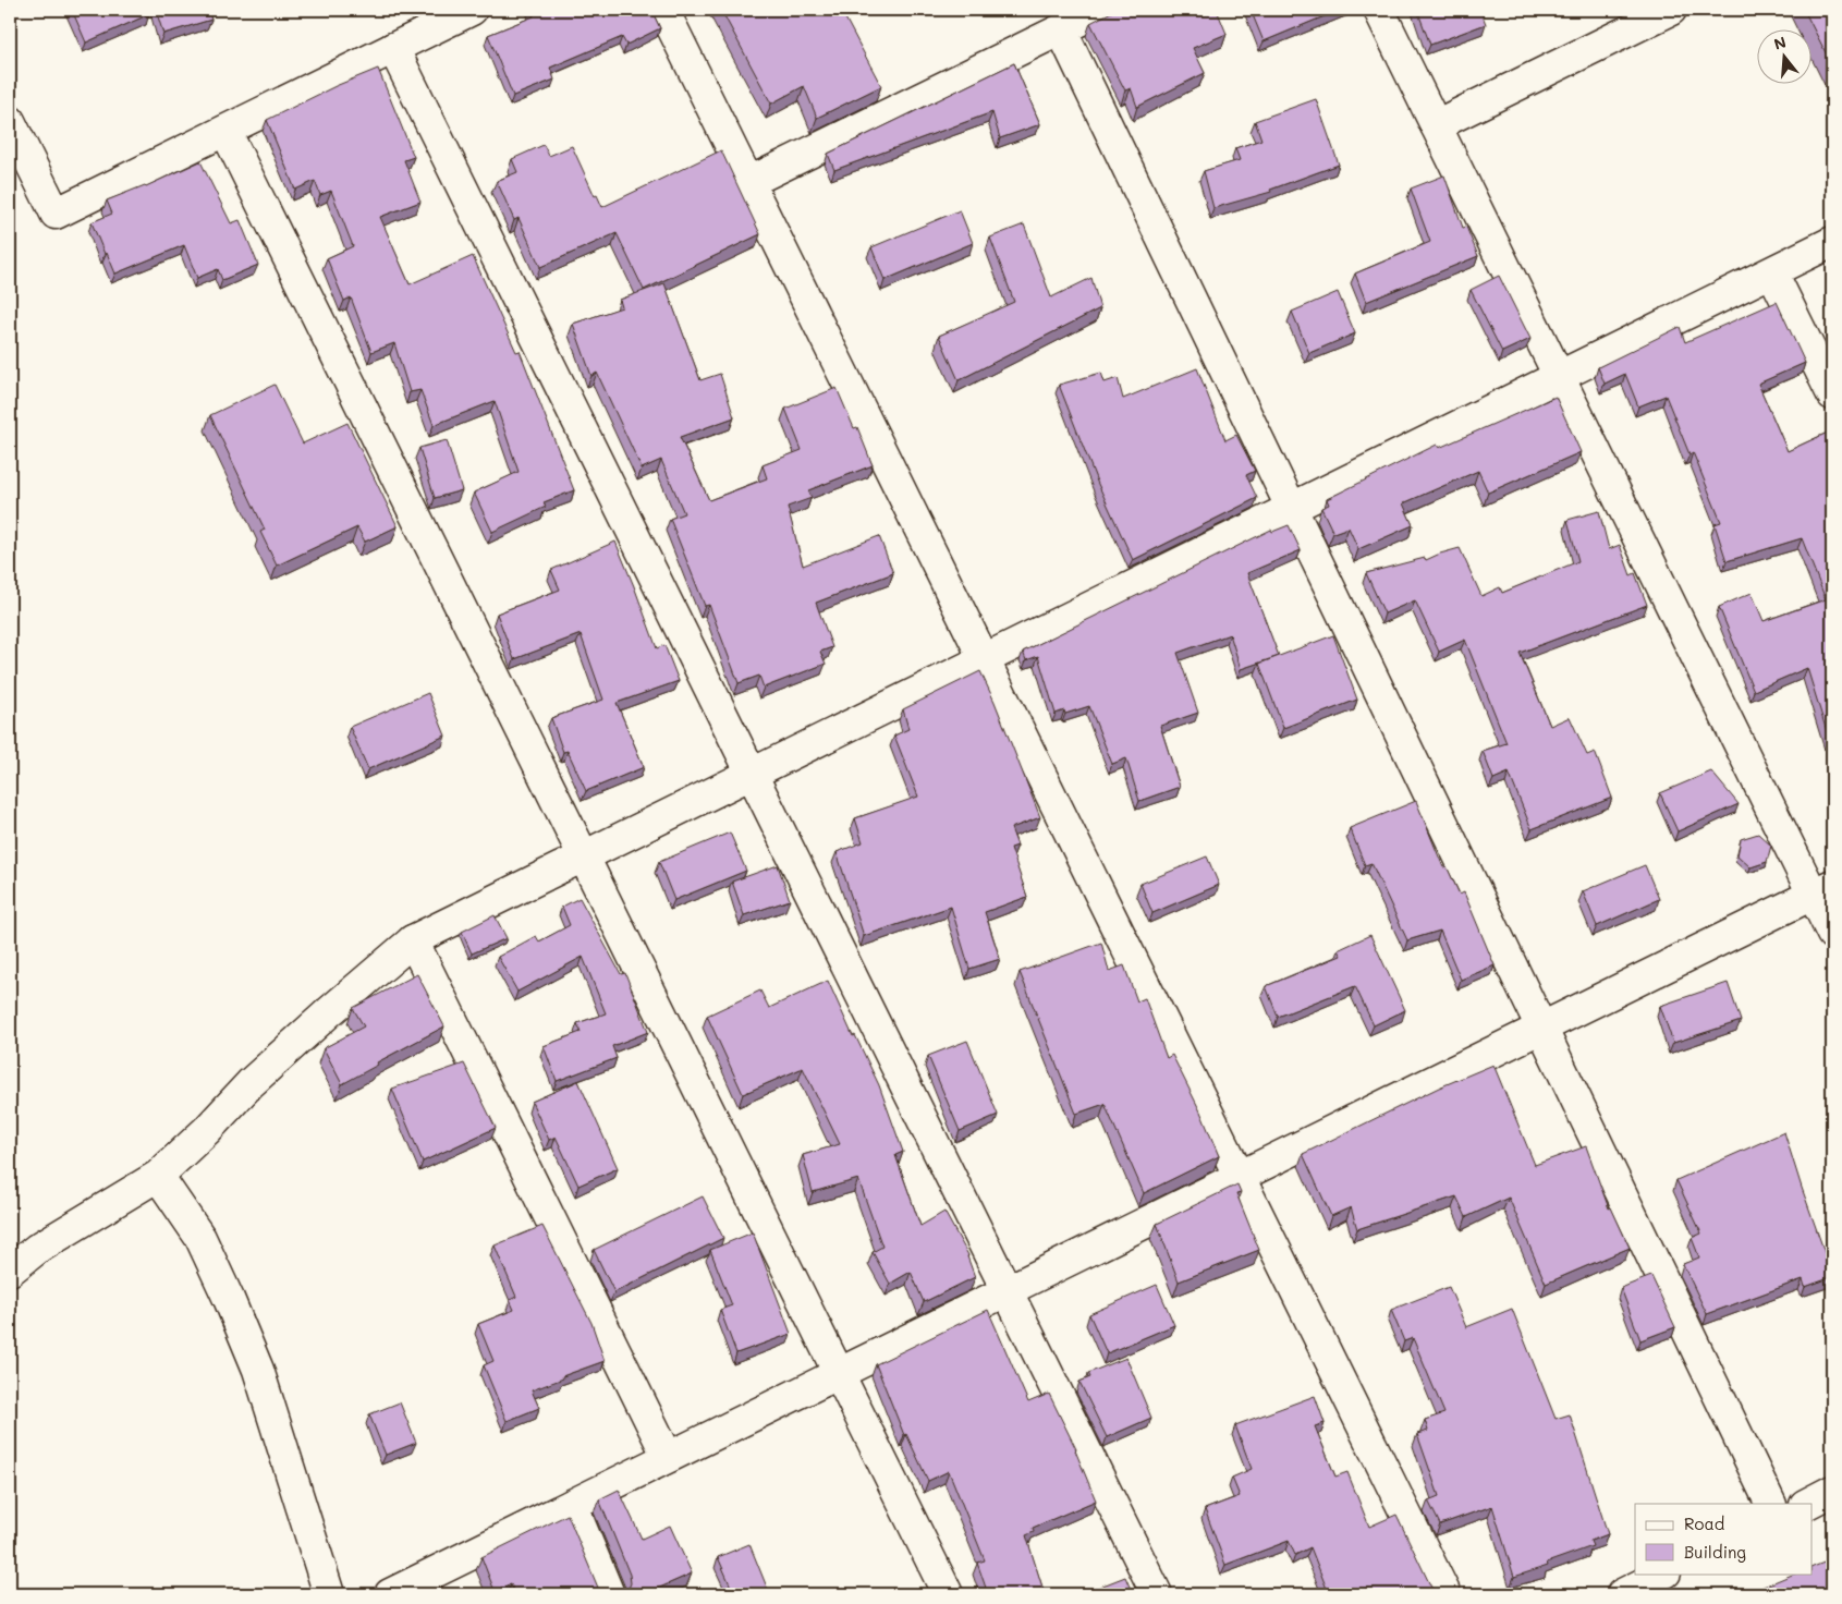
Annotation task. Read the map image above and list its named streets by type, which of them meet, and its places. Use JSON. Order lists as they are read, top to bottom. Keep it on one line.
{"legend":["Road","Building"],"north":"top"}
